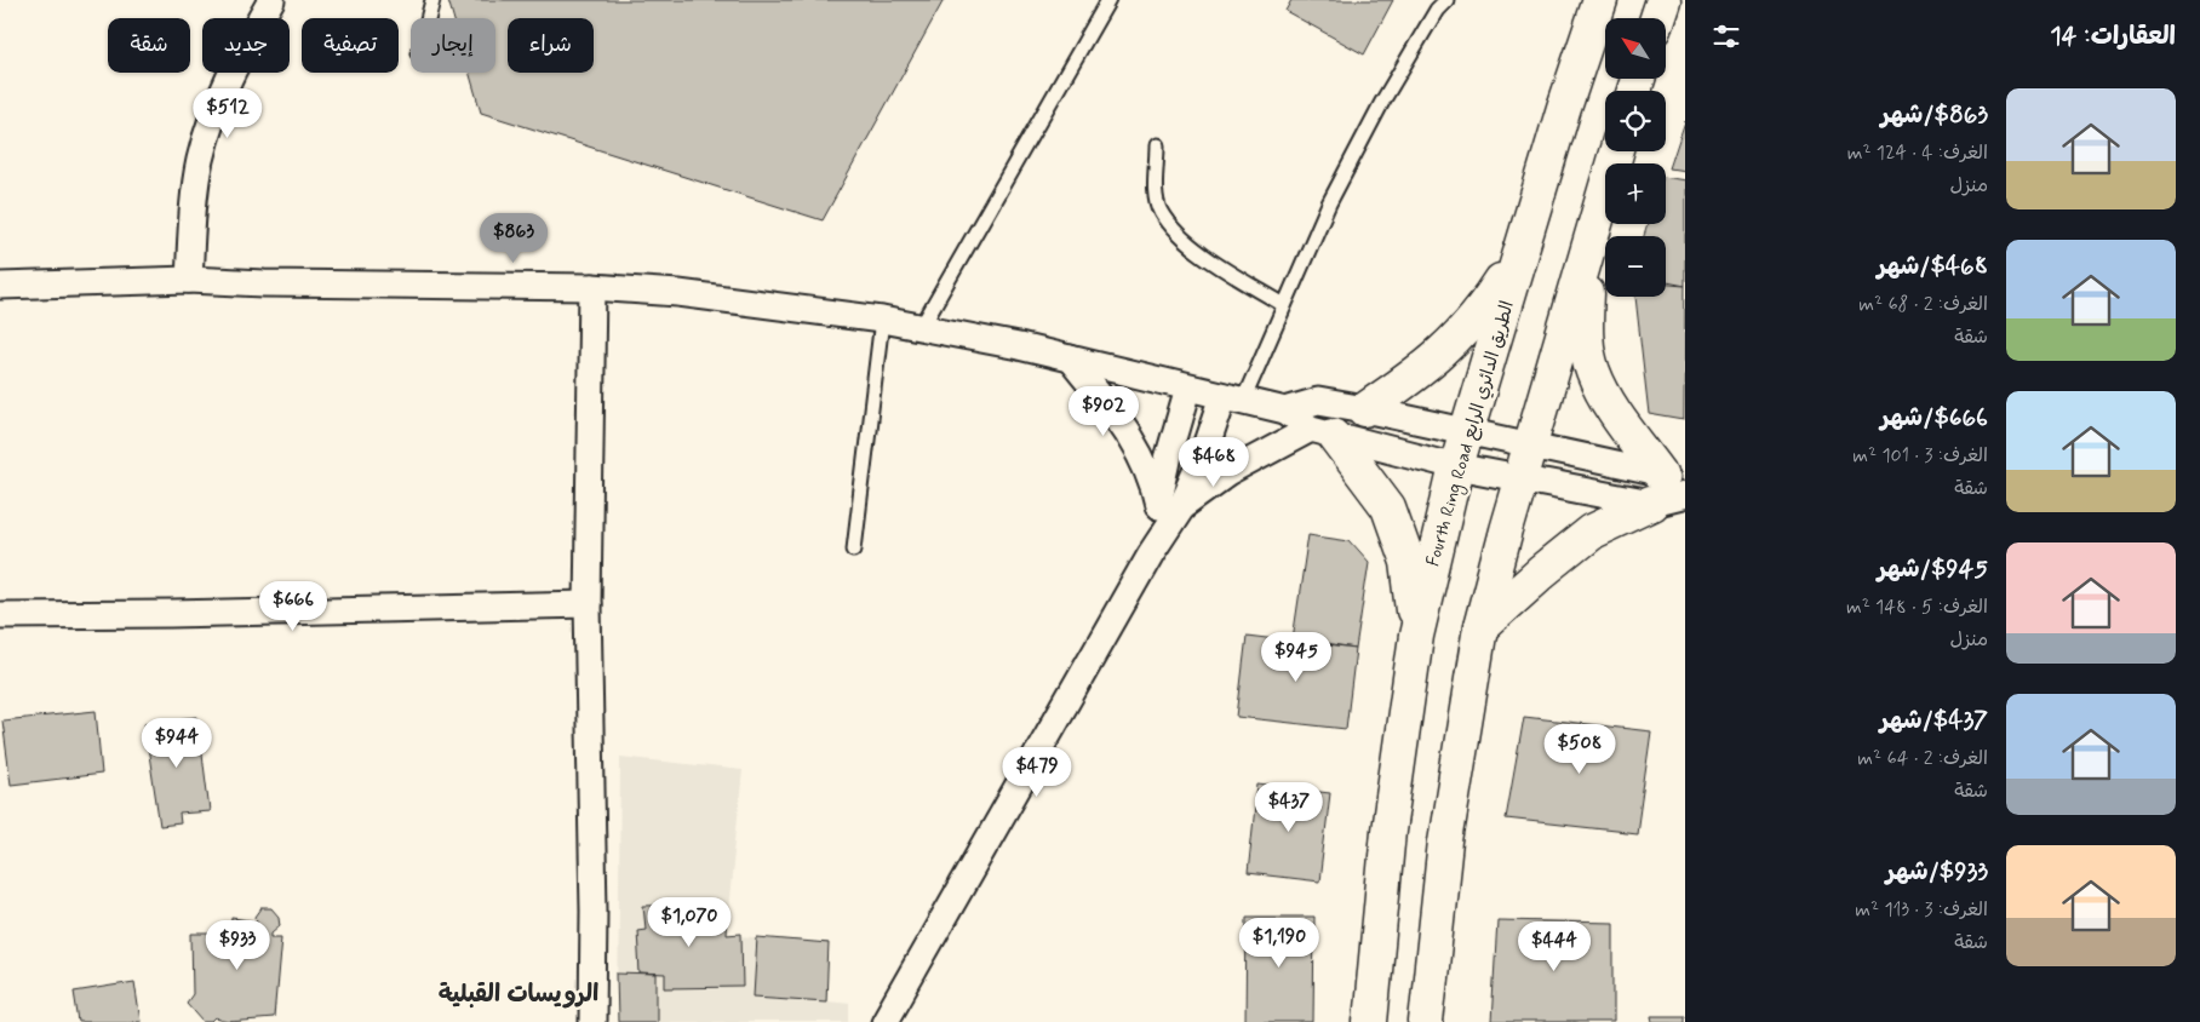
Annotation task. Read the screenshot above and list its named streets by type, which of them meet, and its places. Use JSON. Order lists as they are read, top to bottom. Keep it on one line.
{"streets":{"main road":["Fourth Ring Road الطريق الدائري الرابع"]},"districts":["الرويسات القبلية"],"north":"top left","page":{"heading":"العقارات: 14","map_buttons":["+","−"],"chip":["شراء","إيجار","تصفية","جديد","شقة"],"list":[{"name":"$863/شهر","note":"الغرف: 4 · 124 m² · منزل"},{"name":"$468/شهر","note":"الغرف: 2 · 68 m² · شقة"},{"name":"$666/شهر","note":"الغرف: 3 · 101 m² · شقة"},{"name":"$945/شهر","note":"الغرف: 5 · 148 m² · منزل"},{"name":"$437/شهر","note":"الغرف: 2 · 64 m² · شقة"},{"name":"$933/شهر","note":"الغرف: 3 · 113 m² · شقة"}],"price":["$512","$863","$902","$468","$666","$945","$944","$508","$479","$437","$1,070","$1,190","$933","$444"]}}
